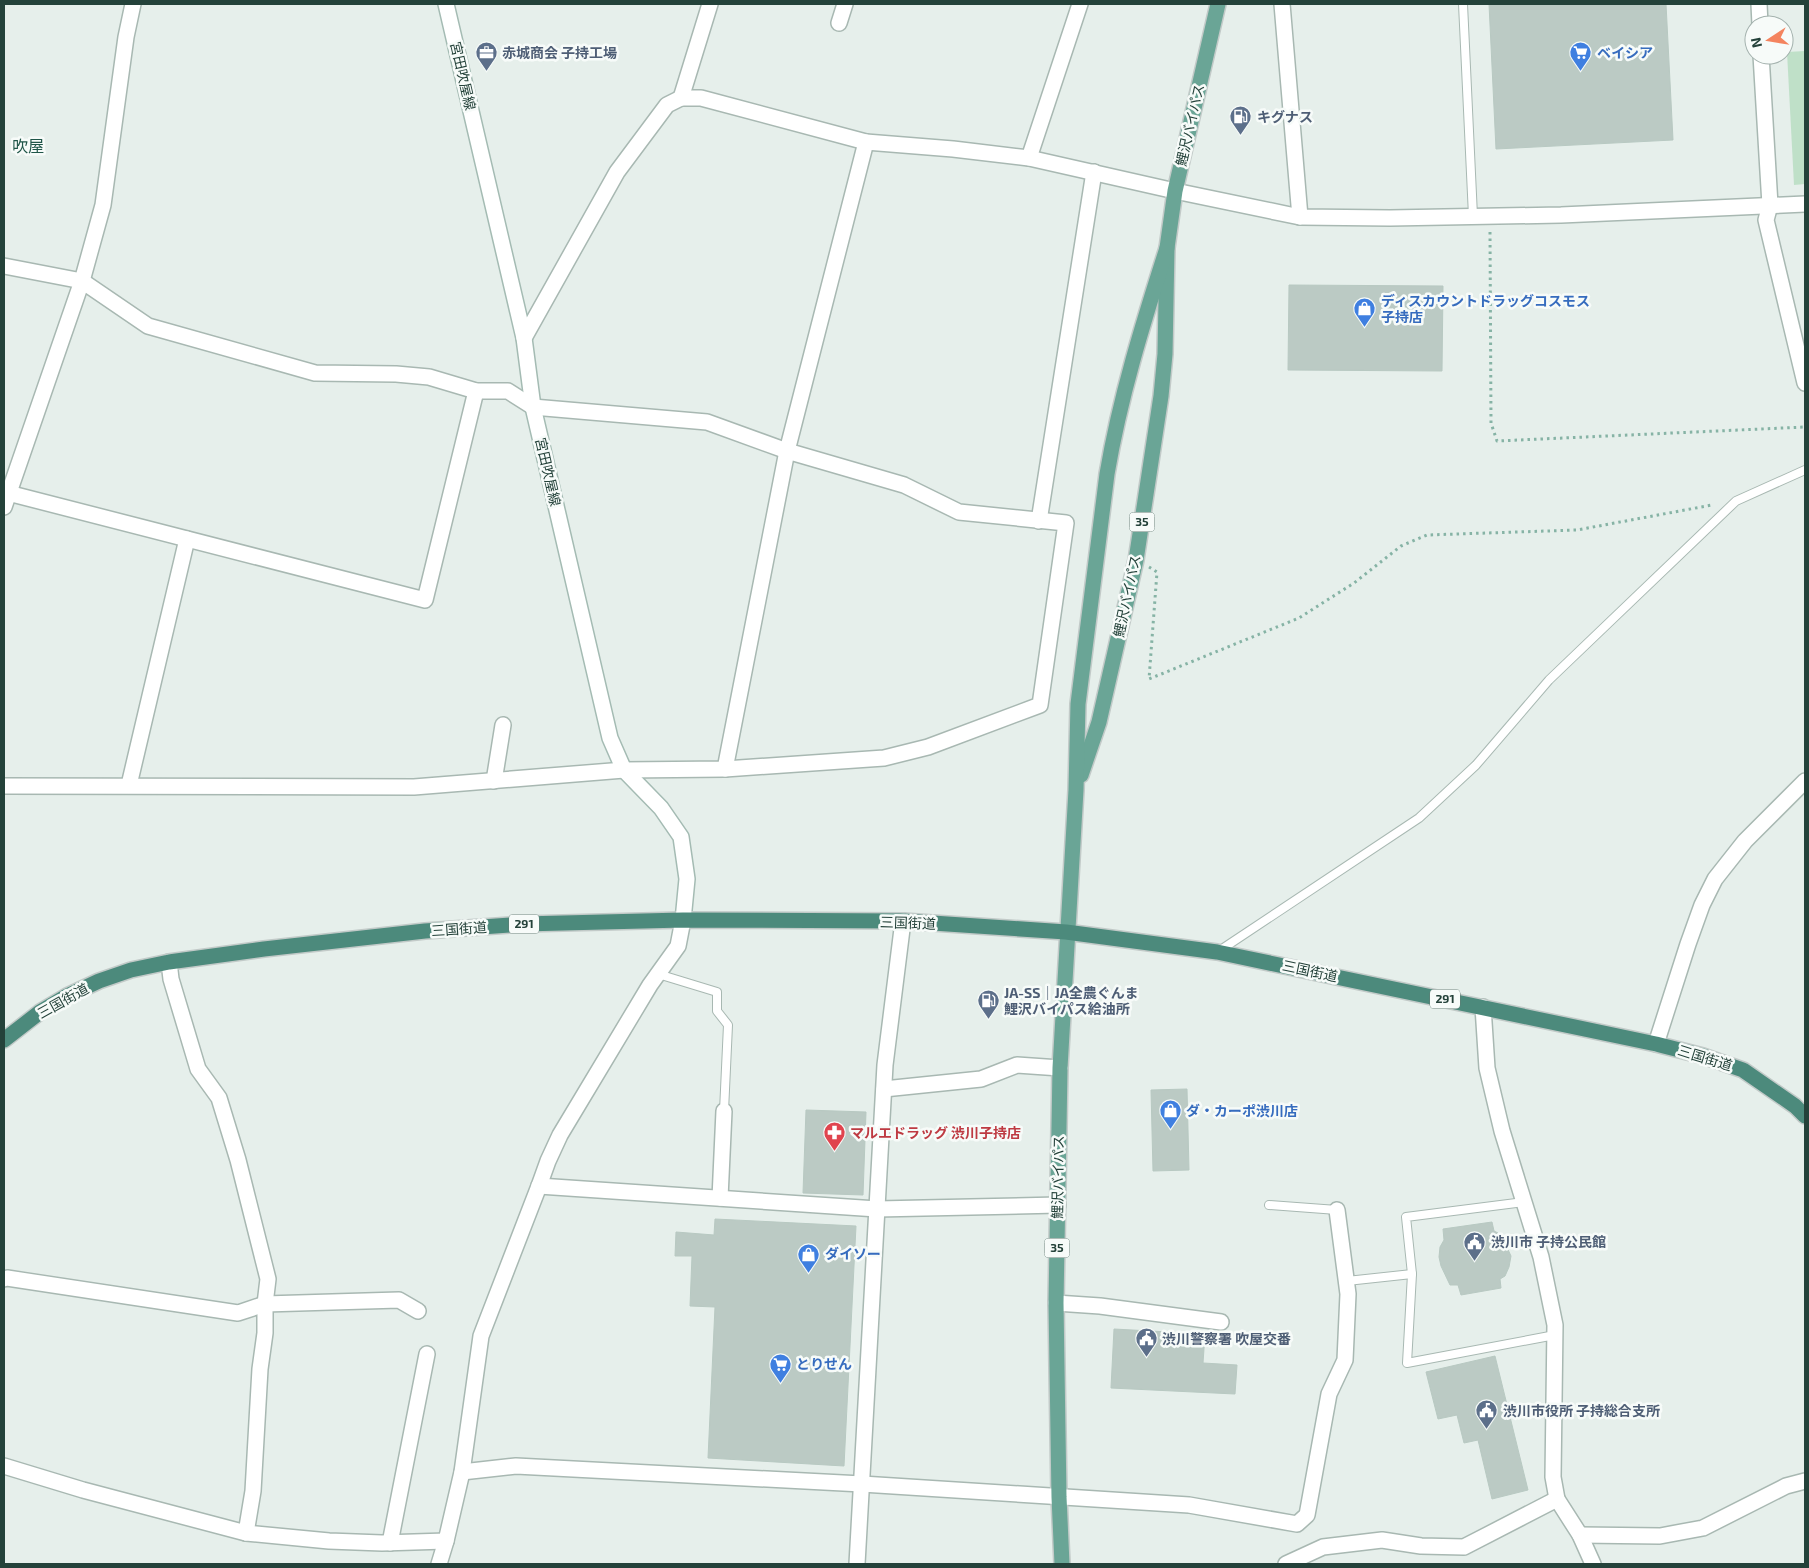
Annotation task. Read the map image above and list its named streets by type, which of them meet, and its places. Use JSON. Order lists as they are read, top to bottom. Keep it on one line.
{"streets":{"highway":["三国街道","291"],"main road":["鯉沢バイパス","35"],"street":["宮田吹屋線"]},"crossings":[["宮田吹屋線","三国街道"],["鯉沢バイパス","三国街道"]],"districts":["吹屋"],"places":{"office":["赤城商会 子持工場"],"supermarket":["ベイシア","とりせん"],"fuel station":["キグナス","JA-SS｜JA全農ぐんま 鯉沢バイパス給油所"],"shop":["ディスカウントドラッグコスモス 子持店","ダ・カーポ渋川店","ダイソー"],"pharmacy":["マルエドラッグ 渋川子持店"],"public building":["渋川市 子持公民館","渋川警察署 吹屋交番","渋川市役所 子持総合支所"]},"north":"left"}
